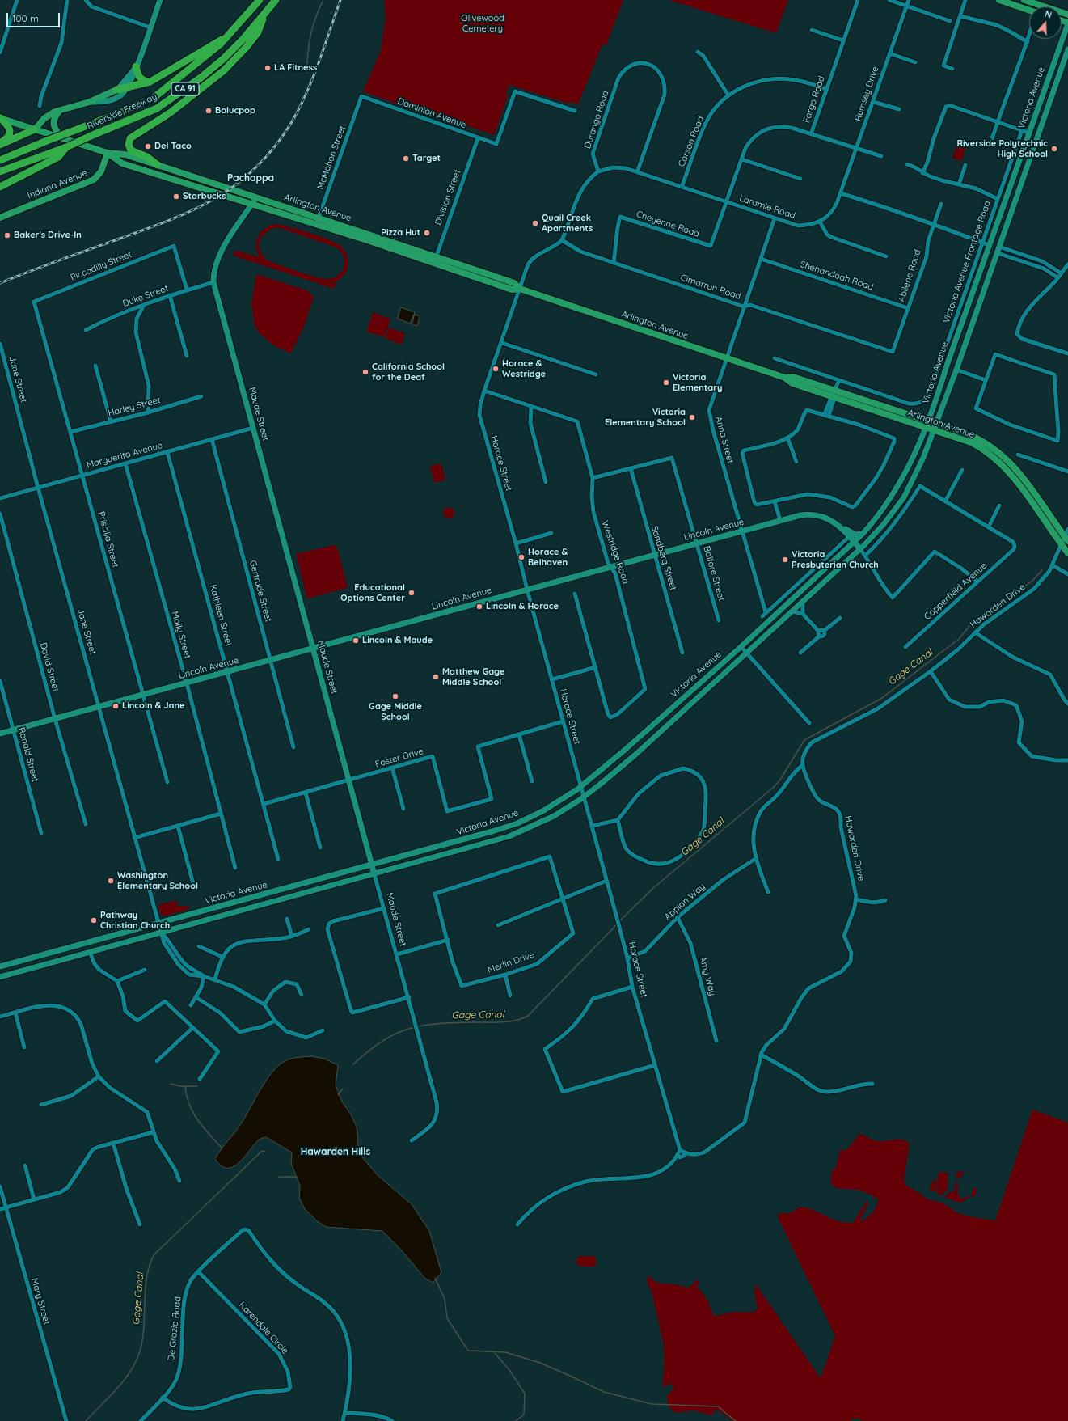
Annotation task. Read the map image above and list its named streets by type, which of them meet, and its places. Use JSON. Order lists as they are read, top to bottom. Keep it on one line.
{"streets":{"highway":["CA 91","Riverside Freeway"],"main road":["Victoria Avenue","Indiana Avenue","Arlington Avenue","Maude Street","Lincoln Avenue"],"street":["Rumsey Drive","Fargo Road","Dominion Avenue","Durango Road","Carson Road","McMahon Street","Division Street","Laramie Road","Cheyenne Road","Victoria Avenue Frontage Road","Piccadilly Street","Shenandoah Road","Abilene Road","Cimarron Road","Duke Street","Jane Street","Harley Street","Anna Street","Marguerita Avenue","Horace Street","Priscilla Street","Westridge Road","Sandberg Street","Balfore Street","Gertrude Street","Copperfield Avenue","Hawarden Drive","Kathleen Street","Molly Street","David Street","Ronald Street","Foster Drive","Appian Way","Merlin Drive","Amy Way","Mary Street","Karendale Circle","De Grazia Road"]},"crossings":[["Rumsey Drive","Fargo Road"],["Rumsey Drive","Laramie Road"],["Rumsey Drive","Cheyenne Road"],["Rumsey Drive","Anna Street"],["Victoria Avenue","Arlington Avenue"],["Victoria Avenue","Jane Street"],["Victoria Avenue","Maude Street"],["Victoria Avenue","Horace Street"],["Victoria Avenue","Lincoln Avenue"],["Fargo Road","Carson Road"],["Fargo Road","Laramie Road"],["Fargo Road","Cheyenne Road"],["Fargo Road","Anna Street"],["Dominion Avenue","McMahon Street"],["Dominion Avenue","Division Street"],["Durango Road","Laramie Road"],["Carson Road","Laramie Road"],["McMahon Street","Arlington Avenue"],["Indiana Avenue","Arlington Avenue"],["Division Street","Arlington Avenue"],["Laramie Road","Cheyenne Road"],["Laramie Road","Anna Street"],["Arlington Avenue","Maude Street"],["Arlington Avenue","Anna Street"],["Arlington Avenue","Horace Street"],["Arlington Avenue","Hawarden Drive"],["Cheyenne Road","Cimarron Road"],["Cheyenne Road","Anna Street"],["Piccadilly Street","Duke Street"],["Piccadilly Street","Priscilla Street"],["Shenandoah Road","Abilene Road"],["Shenandoah Road","Anna Street"],["Abilene Road","Cimarron Road"],["Cimarron Road","Anna Street"],["Duke Street","Maude Street"],["Jane Street","Marguerita Avenue"],["Jane Street","Lincoln Avenue"],["Harley Street","Priscilla Street"],["Maude Street","Marguerita Avenue"],["Maude Street","Lincoln Avenue"],["Maude Street","Foster Drive"],["Anna Street","Lincoln Avenue"],["Marguerita Avenue","Priscilla Street"],["Marguerita Avenue","Gertrude Street"],["Marguerita Avenue","Kathleen Street"],["Marguerita Avenue","Molly Street"],["Horace Street","Lincoln Avenue"],["Horace Street","Westridge Road"],["Horace Street","Hawarden Drive"],["Horace Street","Foster Drive"],["Horace Street","Appian Way"],["Lincoln Avenue","Priscilla Street"],["Lincoln Avenue","Westridge Road"],["Lincoln Avenue","Sandberg Street"],["Lincoln Avenue","Balfore Street"],["Lincoln Avenue","Gertrude Street"],["Lincoln Avenue","Copperfield Avenue"],["Lincoln Avenue","Kathleen Street"],["Lincoln Avenue","Molly Street"],["Lincoln Avenue","David Street"],["Lincoln Avenue","Ronald Street"],["Sandberg Street","Balfore Street"],["Kathleen Street","Foster Drive"],["Appian Way","Amy Way"],["Karendale Circle","De Grazia Road"]],"districts":["Pachappa","Hawarden Hills"],"water":["Gage Canal"],"parks":["Olivewood Cemetery"],"places":["LA Fitness","Bolucpop","Del Taco","Riverside Polytechnic High School","Target","Starbucks","Quail Creek Apartments","Pizza Hut","Baker's Drive-In","Horace & Westridge","California School for the Deaf","Victoria Elementary","Victoria Elementary School","Horace & Belhaven","Victoria Presbyterian Church","Educational Options Center","Lincoln & Horace","Lincoln & Maude","Matthew Gage Middle School","Gage Middle School","Lincoln & Jane","Washington Elementary School","Pathway Christian Church"],"scale_bar":"100 m","north":"top"}
